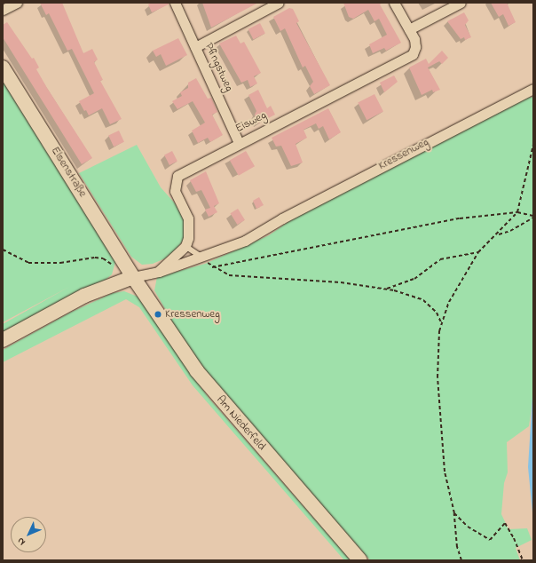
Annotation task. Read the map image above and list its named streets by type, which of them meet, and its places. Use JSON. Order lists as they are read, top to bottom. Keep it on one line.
{"streets":{"street":["Pfingstweg","Eisweg","Kressenweg","Elsenstraße","Am Niederfeld"]},"crossings":[["Pfingstweg","Eisweg"],["Kressenweg","Elsenstraße"],["Kressenweg","Am Niederfeld"],["Elsenstraße","Am Niederfeld"]],"places":["Kressenweg"],"north":"bottom left"}
